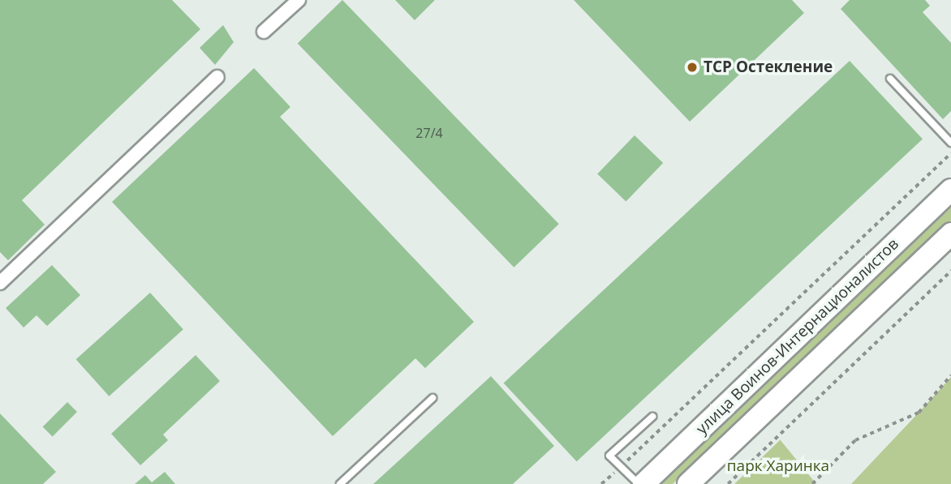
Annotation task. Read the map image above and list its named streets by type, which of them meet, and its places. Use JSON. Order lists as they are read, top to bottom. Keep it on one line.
{"streets":{"main road":["улица Воинов-Интернационалистов"]},"parks":["парк Харинка"],"places":["ТСР Остекление"],"house_numbers":["27/4"]}
